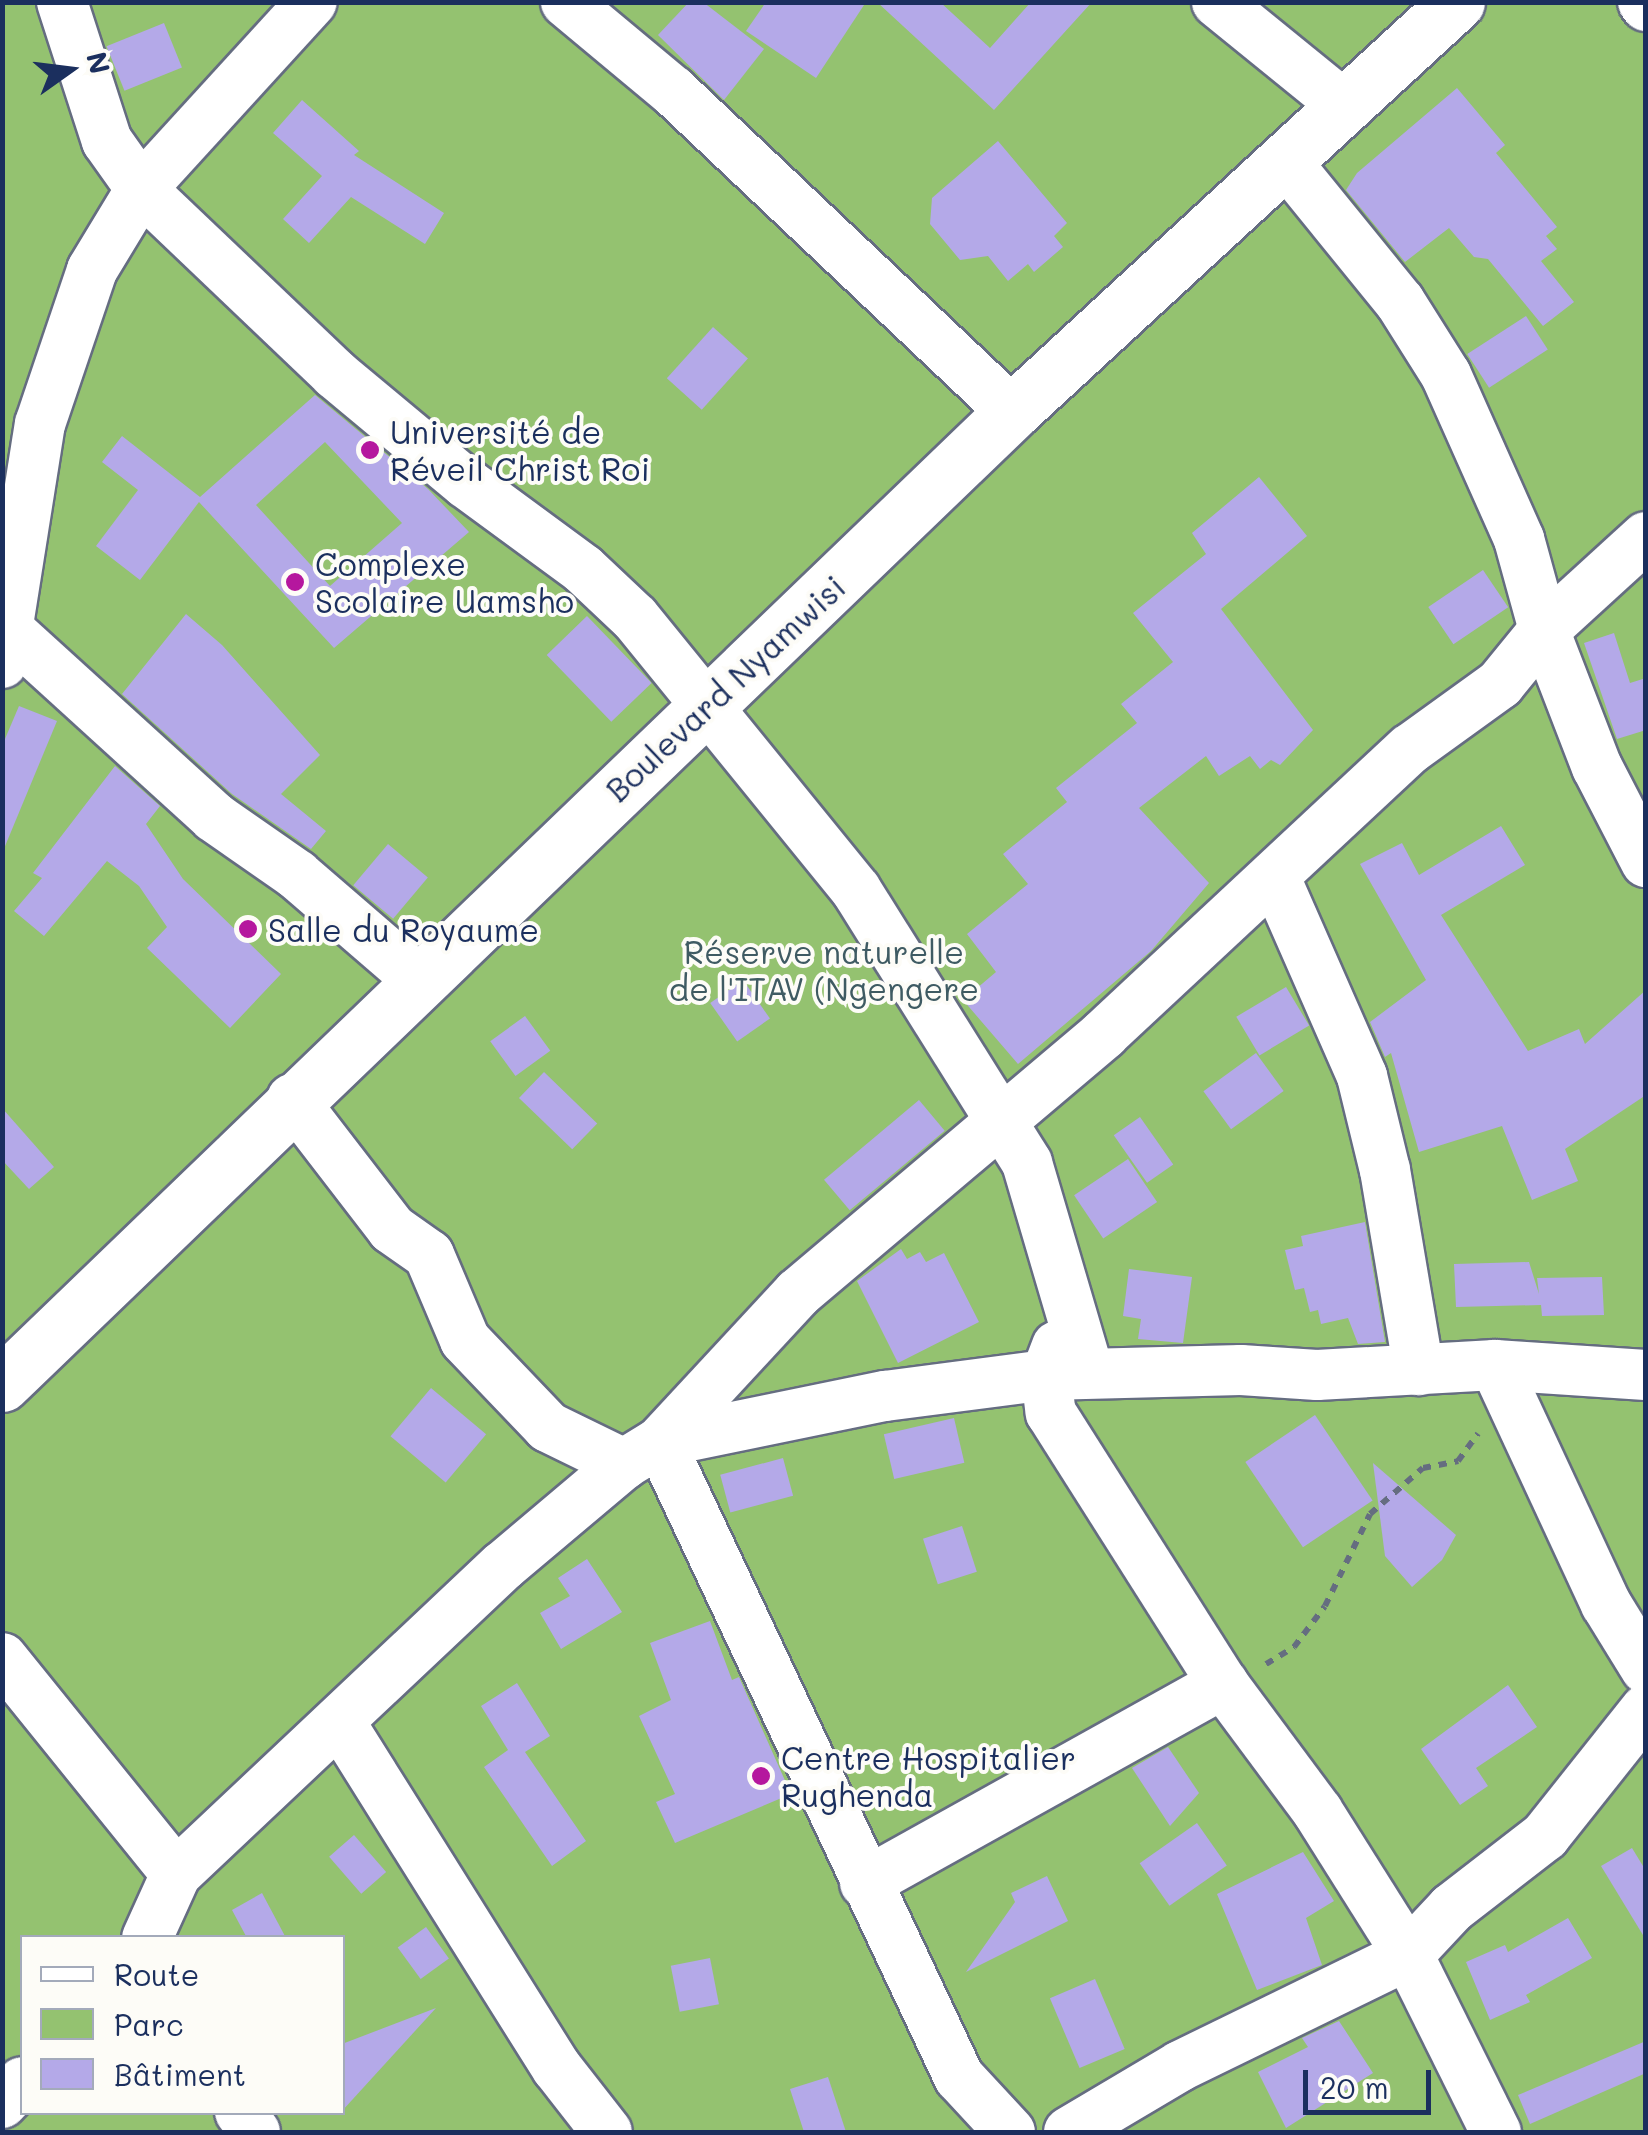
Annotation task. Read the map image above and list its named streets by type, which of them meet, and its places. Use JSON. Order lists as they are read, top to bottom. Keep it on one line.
{"streets":{"main road":["Boulevard Nyamwisi"]},"parks":["Réserve naturelle de l'ITAV (Ngengere"],"places":["Université de Réveil Christ Roi","Complexe Scolaire Uamsho","Salle du Royaume","Centre Hospitalier Rughenda"],"legend":["Route","Parc","Bâtiment"],"scale_bar":"20 m","north":"right"}
